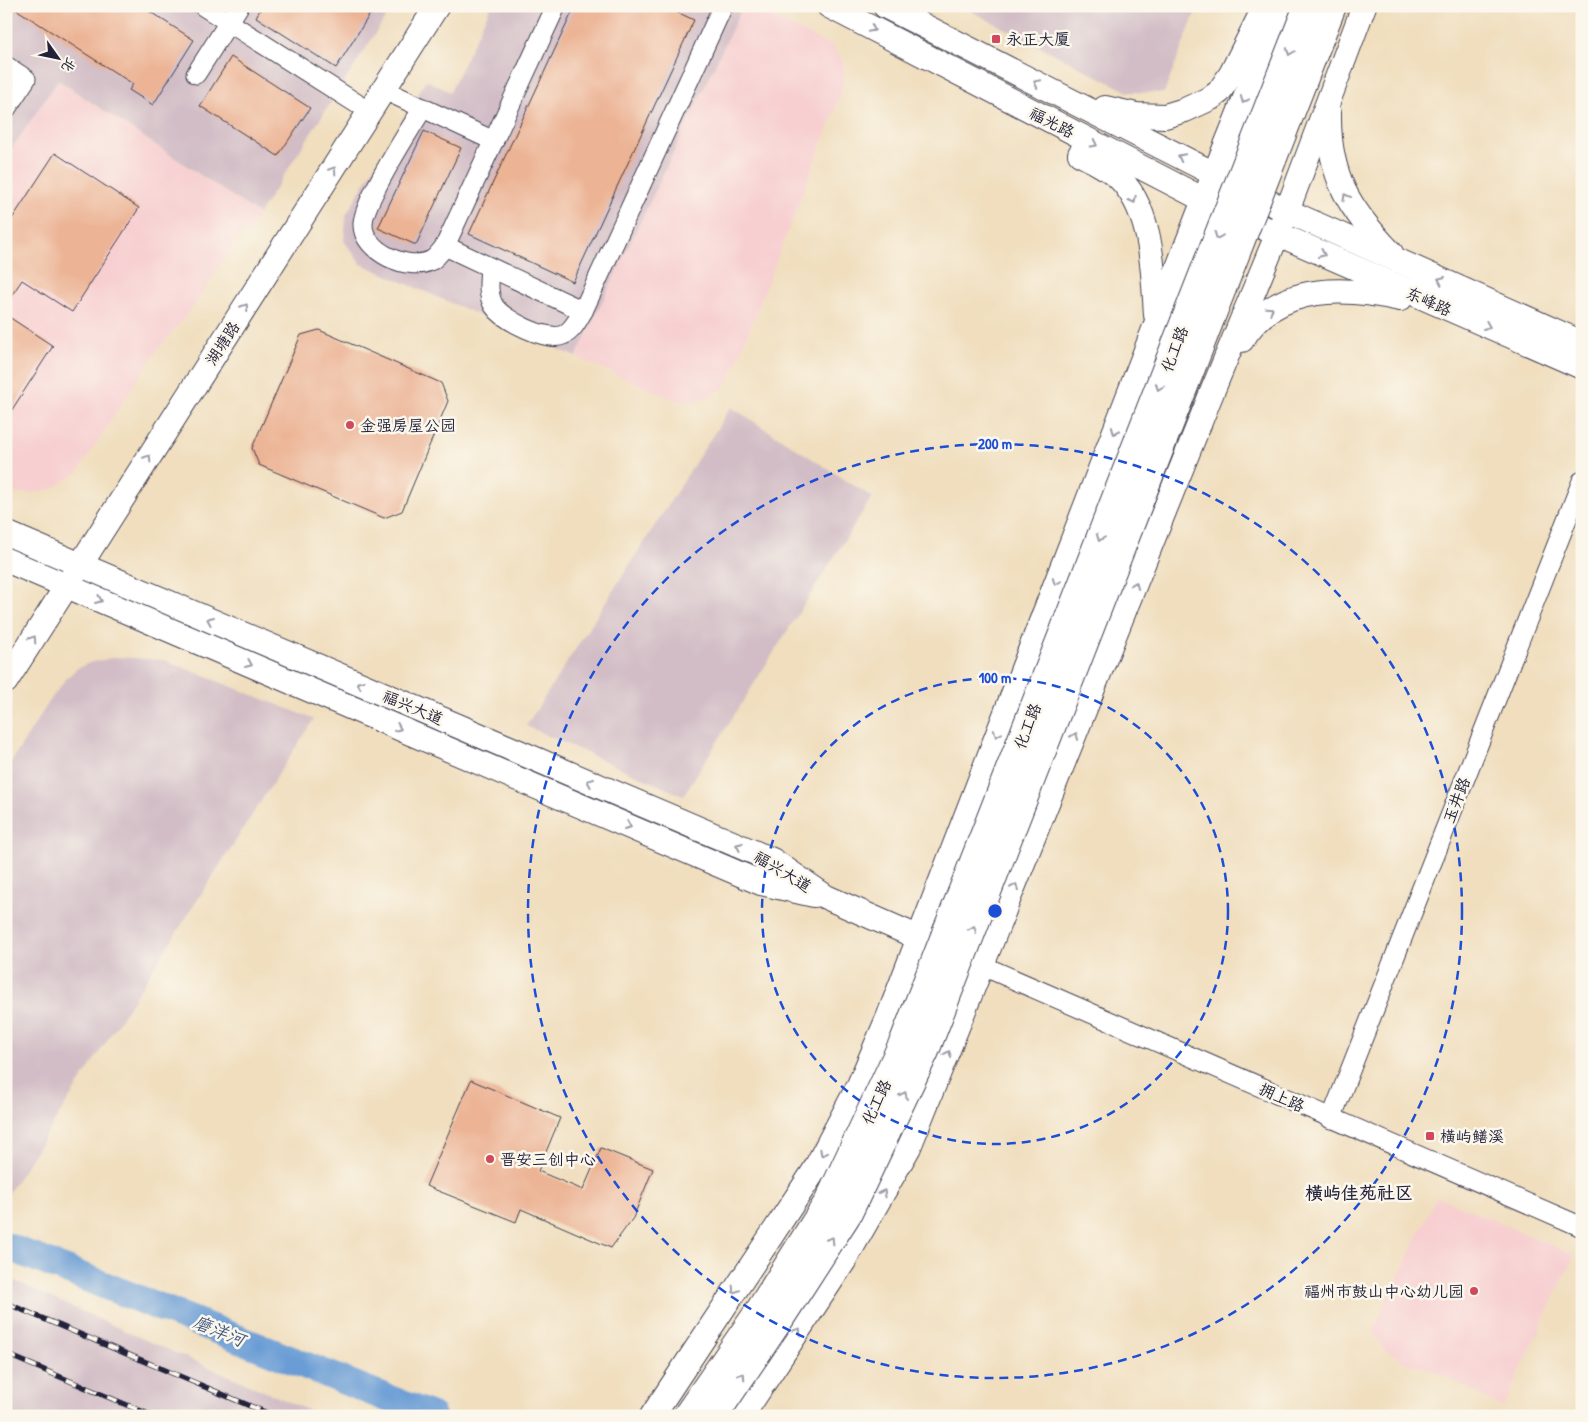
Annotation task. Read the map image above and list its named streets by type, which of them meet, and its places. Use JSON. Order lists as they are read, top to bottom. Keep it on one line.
{"streets":{"highway":["化工路"],"main road":["福光路","东峰路","湖塘路","福兴大道"],"street":["玉井路","拥上路"]},"crossings":[["福光路","东峰路"],["湖塘路","福兴大道"],["玉井路","拥上路"]],"districts":["横屿佳苑社区"],"water":["磨洋河"],"places":{"transit":["永正大厦","横屿鳝溪"],"other":["金强房屋公园","晋安三创中心","福州市鼓山中心幼儿园"]},"north":"bottom right","rings":["200 m","100 m"]}
